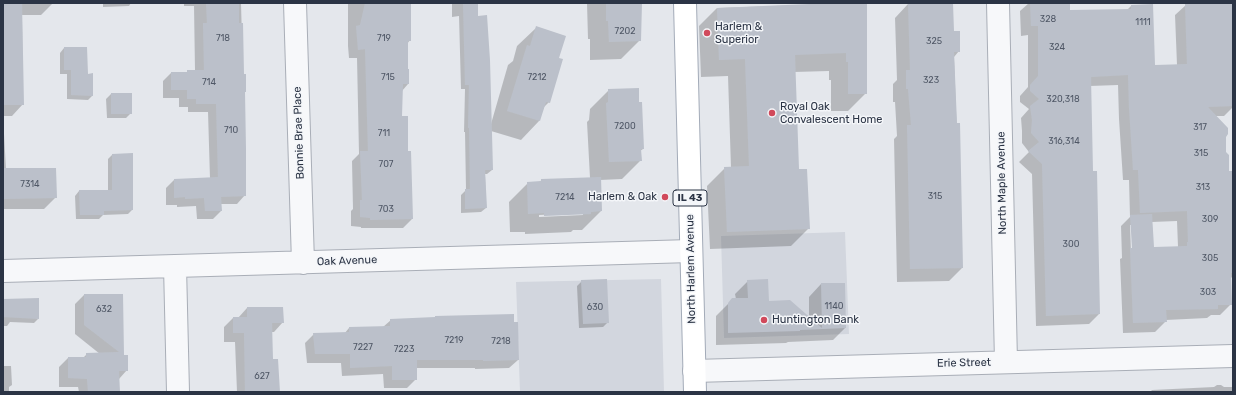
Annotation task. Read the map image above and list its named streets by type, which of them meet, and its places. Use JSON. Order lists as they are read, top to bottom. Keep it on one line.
{"streets":{"main road":["IL 43","North Harlem Avenue"],"street":["Bonnie Brae Place","North Maple Avenue","Oak Avenue","Erie Street"]},"crossings":[["Bonnie Brae Place","Oak Avenue"],["North Maple Avenue","Erie Street"],["Oak Avenue","North Harlem Avenue"],["North Harlem Avenue","Erie Street"]],"places":["Harlem & Superior","Royal Oak Convalescent Home","Harlem & Oak","Huntington Bank"],"house_numbers":["328","1111","7202","718","719","325","324","715","7212","323","714","320,318","7200","317","710","711","316,314","315","707","7314","313","315","7214","703","309","300","305","303","1140","630","632","7219","7218","7227","7223","627"]}
